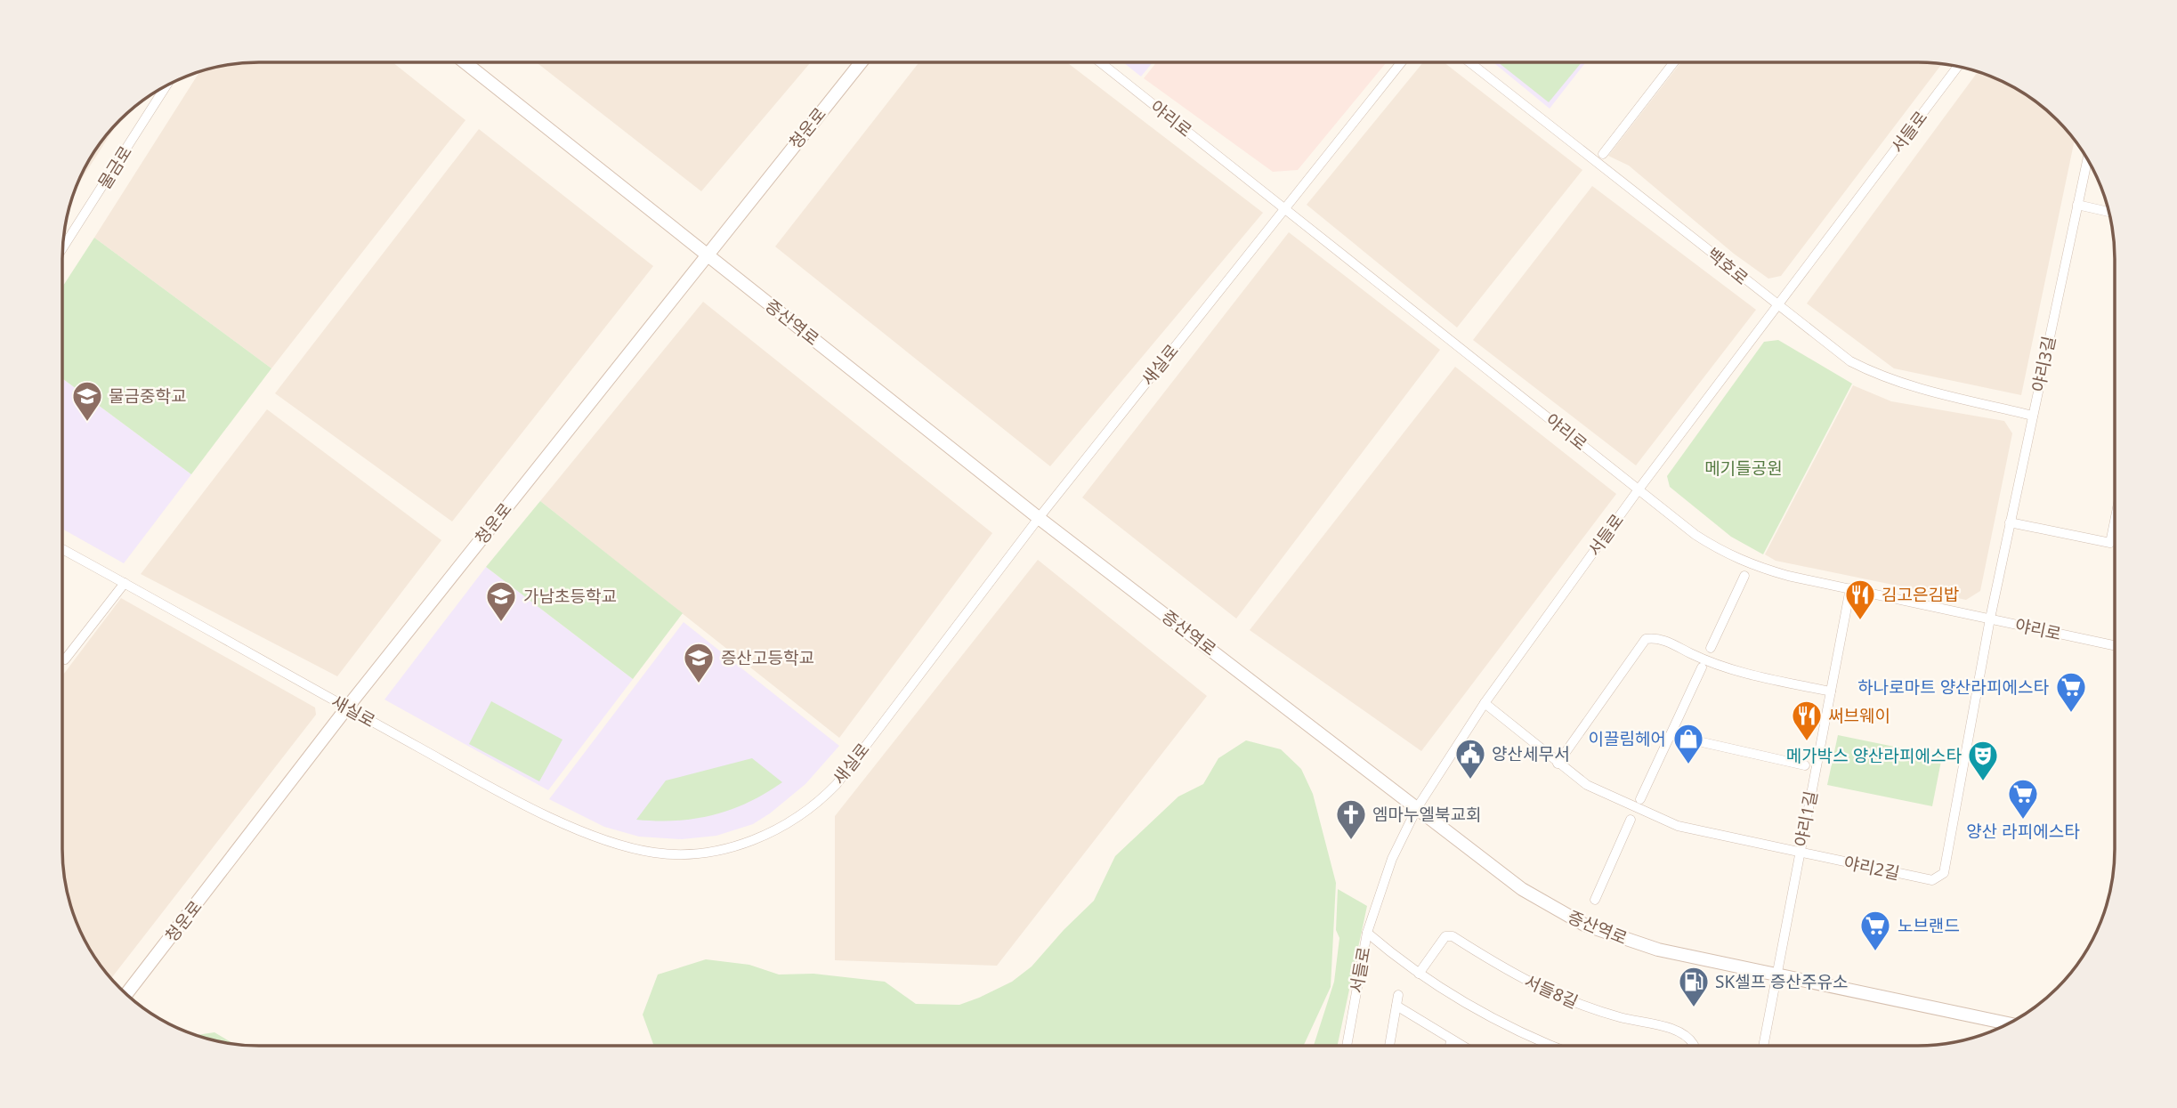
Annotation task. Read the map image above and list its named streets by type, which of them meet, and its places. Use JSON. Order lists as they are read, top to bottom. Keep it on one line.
{"streets":{"street":["야리로","청운로","서들로","물금로","백호로","증산역로","야리3길","새실로","야리1길","야리2길","서들8길"]},"crossings":[["야리로","서들로"],["야리로","야리3길"],["야리로","새실로"],["야리로","야리1길"],["야리로","야리2길"],["청운로","증산역로"],["청운로","새실로"],["서들로","백호로"],["서들로","증산역로"],["서들로","야리2길"],["백호로","야리3길"],["증산역로","새실로"],["증산역로","야리1길"],["야리3길","야리2길"],["야리1길","야리2길"]],"parks":["메기들공원"],"places":{"school or university":["물금중학교","가남초등학교","증산고등학교"],"restaurant":["김고은김밥","써브웨이"],"supermarket":["하나로마트 양산라피에스타","양산 라피에스타","노브랜드"],"shop":["이끌림헤어"],"public building":["양산세무서"],"theatre":["메가박스 양산라피에스타"],"church":["엠마누엘북교회"],"fuel station":["SK셀프 증산주유소"]}}
